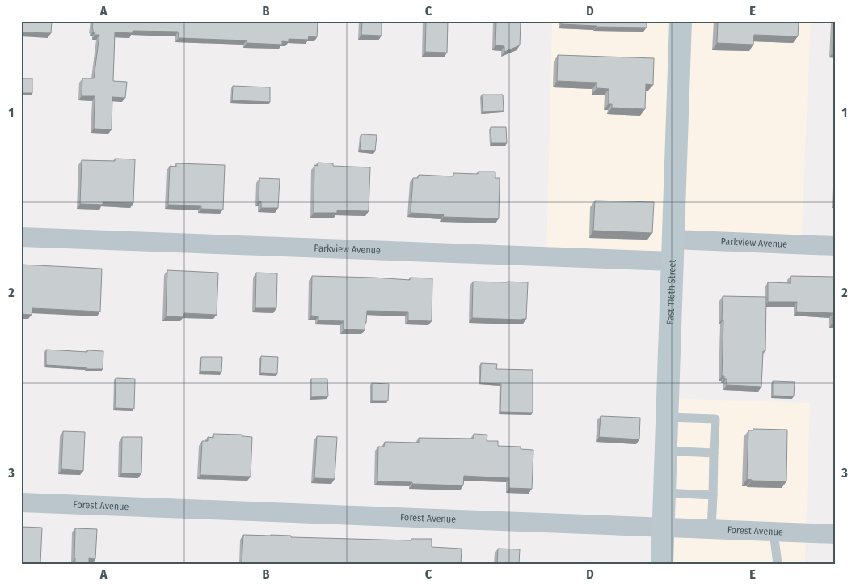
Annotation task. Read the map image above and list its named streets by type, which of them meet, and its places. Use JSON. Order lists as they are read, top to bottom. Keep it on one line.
{"streets":{"main road":["East 116th Street"],"street":["Parkview Avenue","Forest Avenue"]},"crossings":[["Parkview Avenue","East 116th Street"],["East 116th Street","Forest Avenue"]],"grid":{"columns":["A","B","C","D","E"],"rows":["1","2","3"]}}
